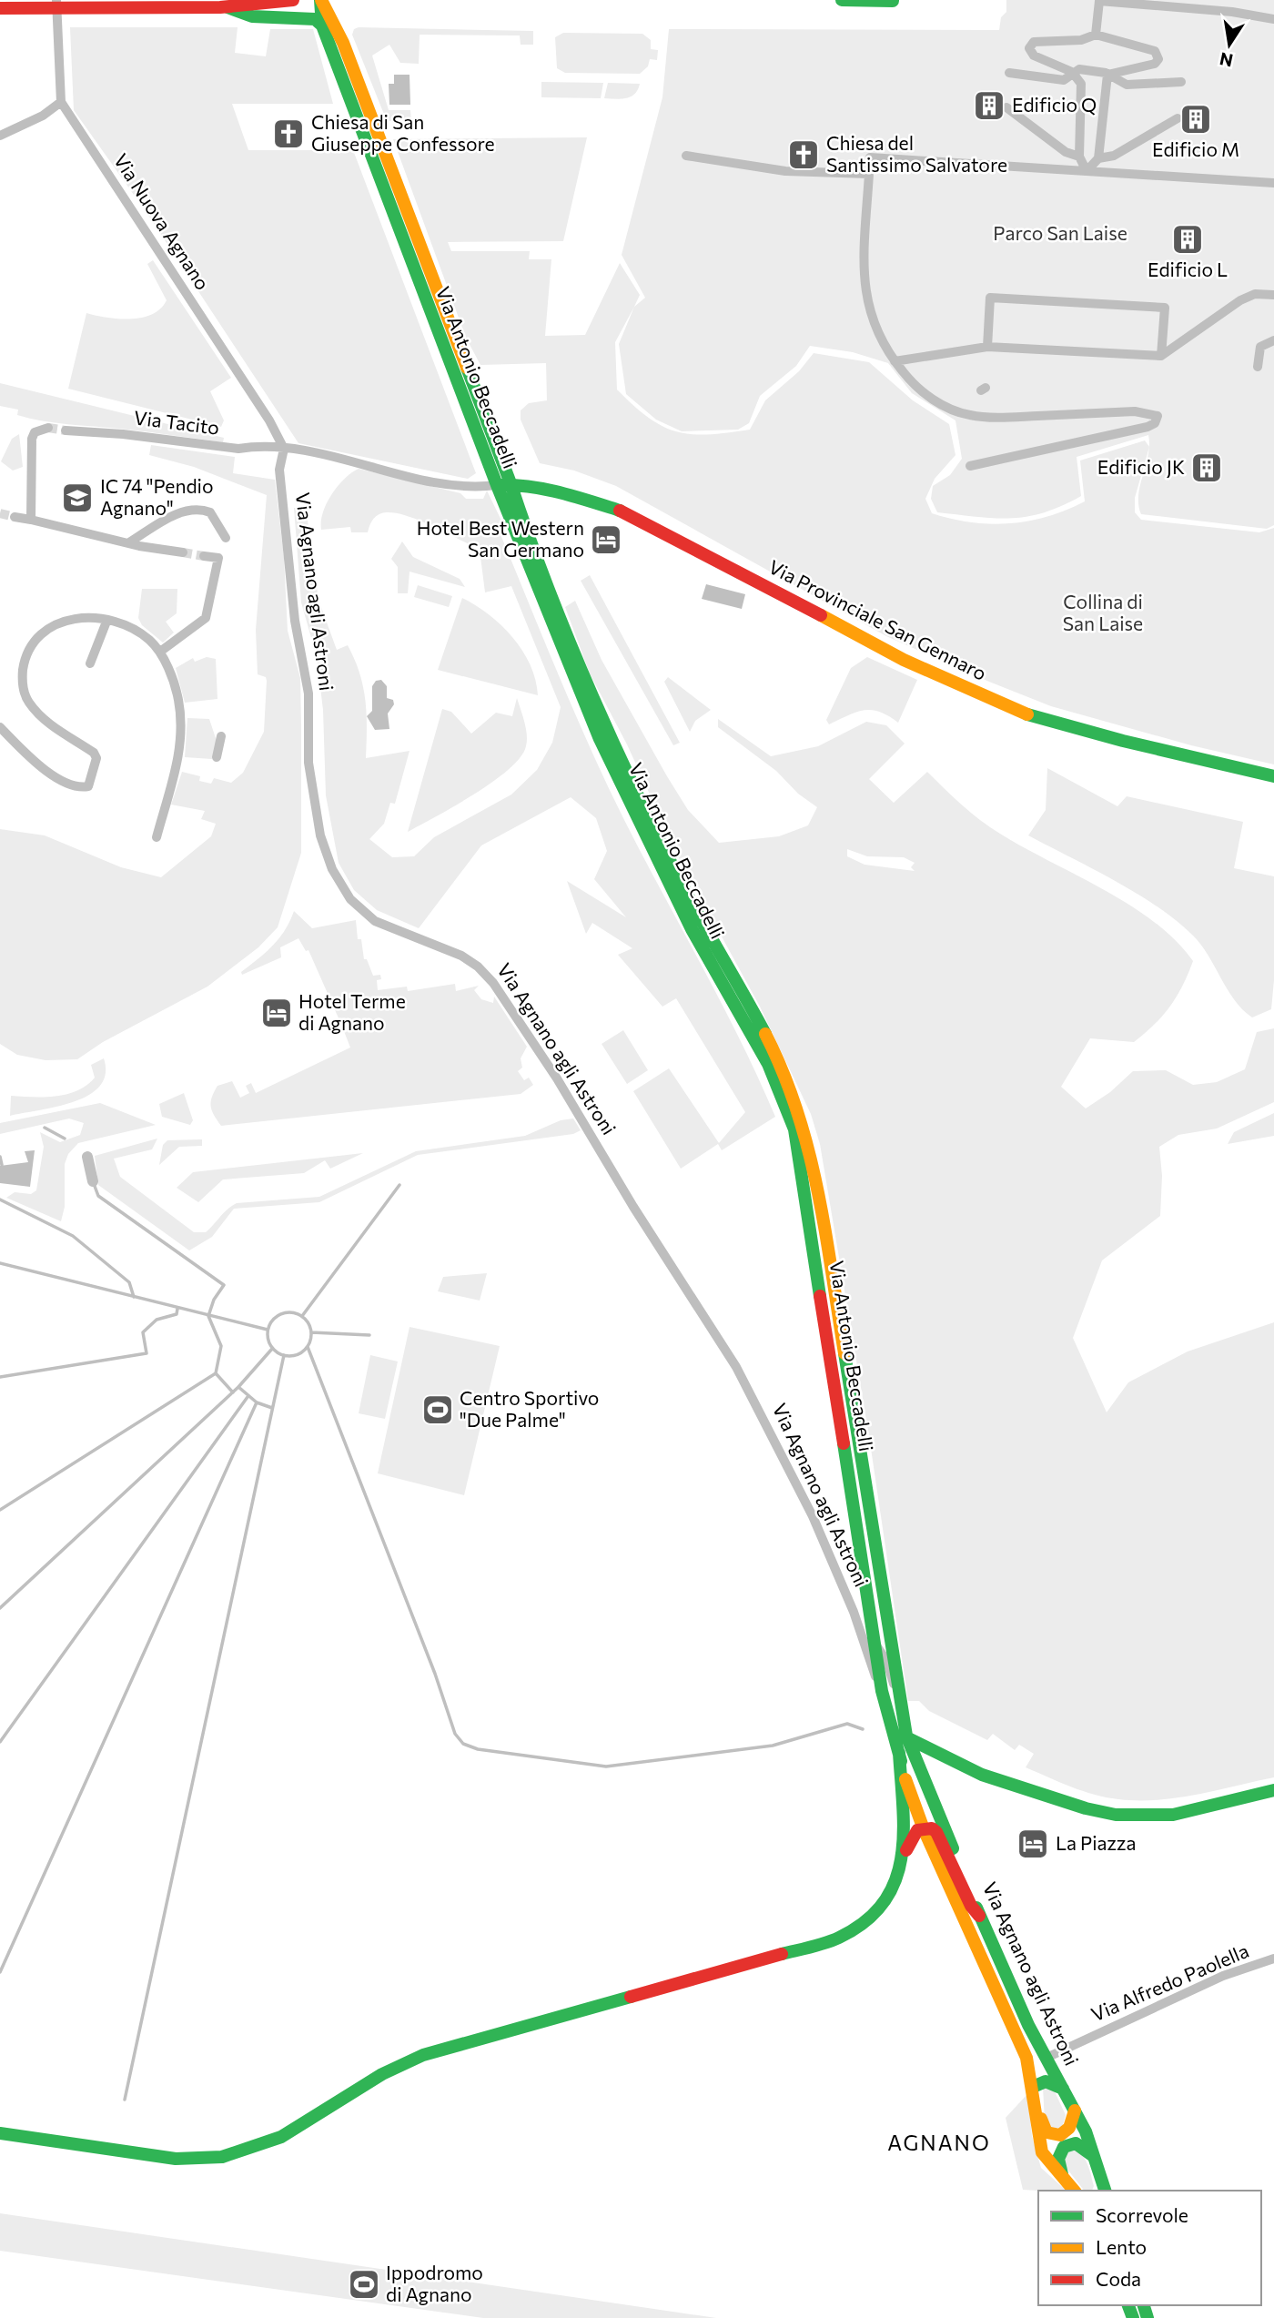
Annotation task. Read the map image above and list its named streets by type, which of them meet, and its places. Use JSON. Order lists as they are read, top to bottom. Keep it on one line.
{"streets":{"main road":["Via Antonio Beccadelli","Via Agnano agli Astroni","Via Provinciale San Gennaro"],"street":["Via Nuova Agnano","Via Tacito","Via Alfredo Paolella"]},"crossings":[["Via Nuova Agnano","Via Tacito"],["Via Nuova Agnano","Via Agnano agli Astroni"],["Via Nuova Agnano","Via Provinciale San Gennaro"],["Via Antonio Beccadelli","Via Agnano agli Astroni"],["Via Antonio Beccadelli","Via Provinciale San Gennaro"],["Via Tacito","Via Agnano agli Astroni"],["Via Tacito","Via Provinciale San Gennaro"],["Via Agnano agli Astroni","Via Provinciale San Gennaro"],["Via Agnano agli Astroni","Via Alfredo Paolella"]],"districts":["AGNANO"],"parks":["Parco San Laise","Collina di San Laise"],"places":{"building":["Edificio Q","Edificio M","Edificio L","Edificio JK"],"church":["Chiesa di San Giuseppe Confessore","Chiesa del Santissimo Salvatore"],"school or university":["IC 74 \"Pendio Agnano\""],"hotel":["Hotel Best Western San Germano","Hotel Terme di Agnano","La Piazza"],"sports":["Centro Sportivo \"Due Palme\"","Ippodromo di Agnano"]},"legend":["Scorrevole","Lento","Coda"],"north":"bottom"}
